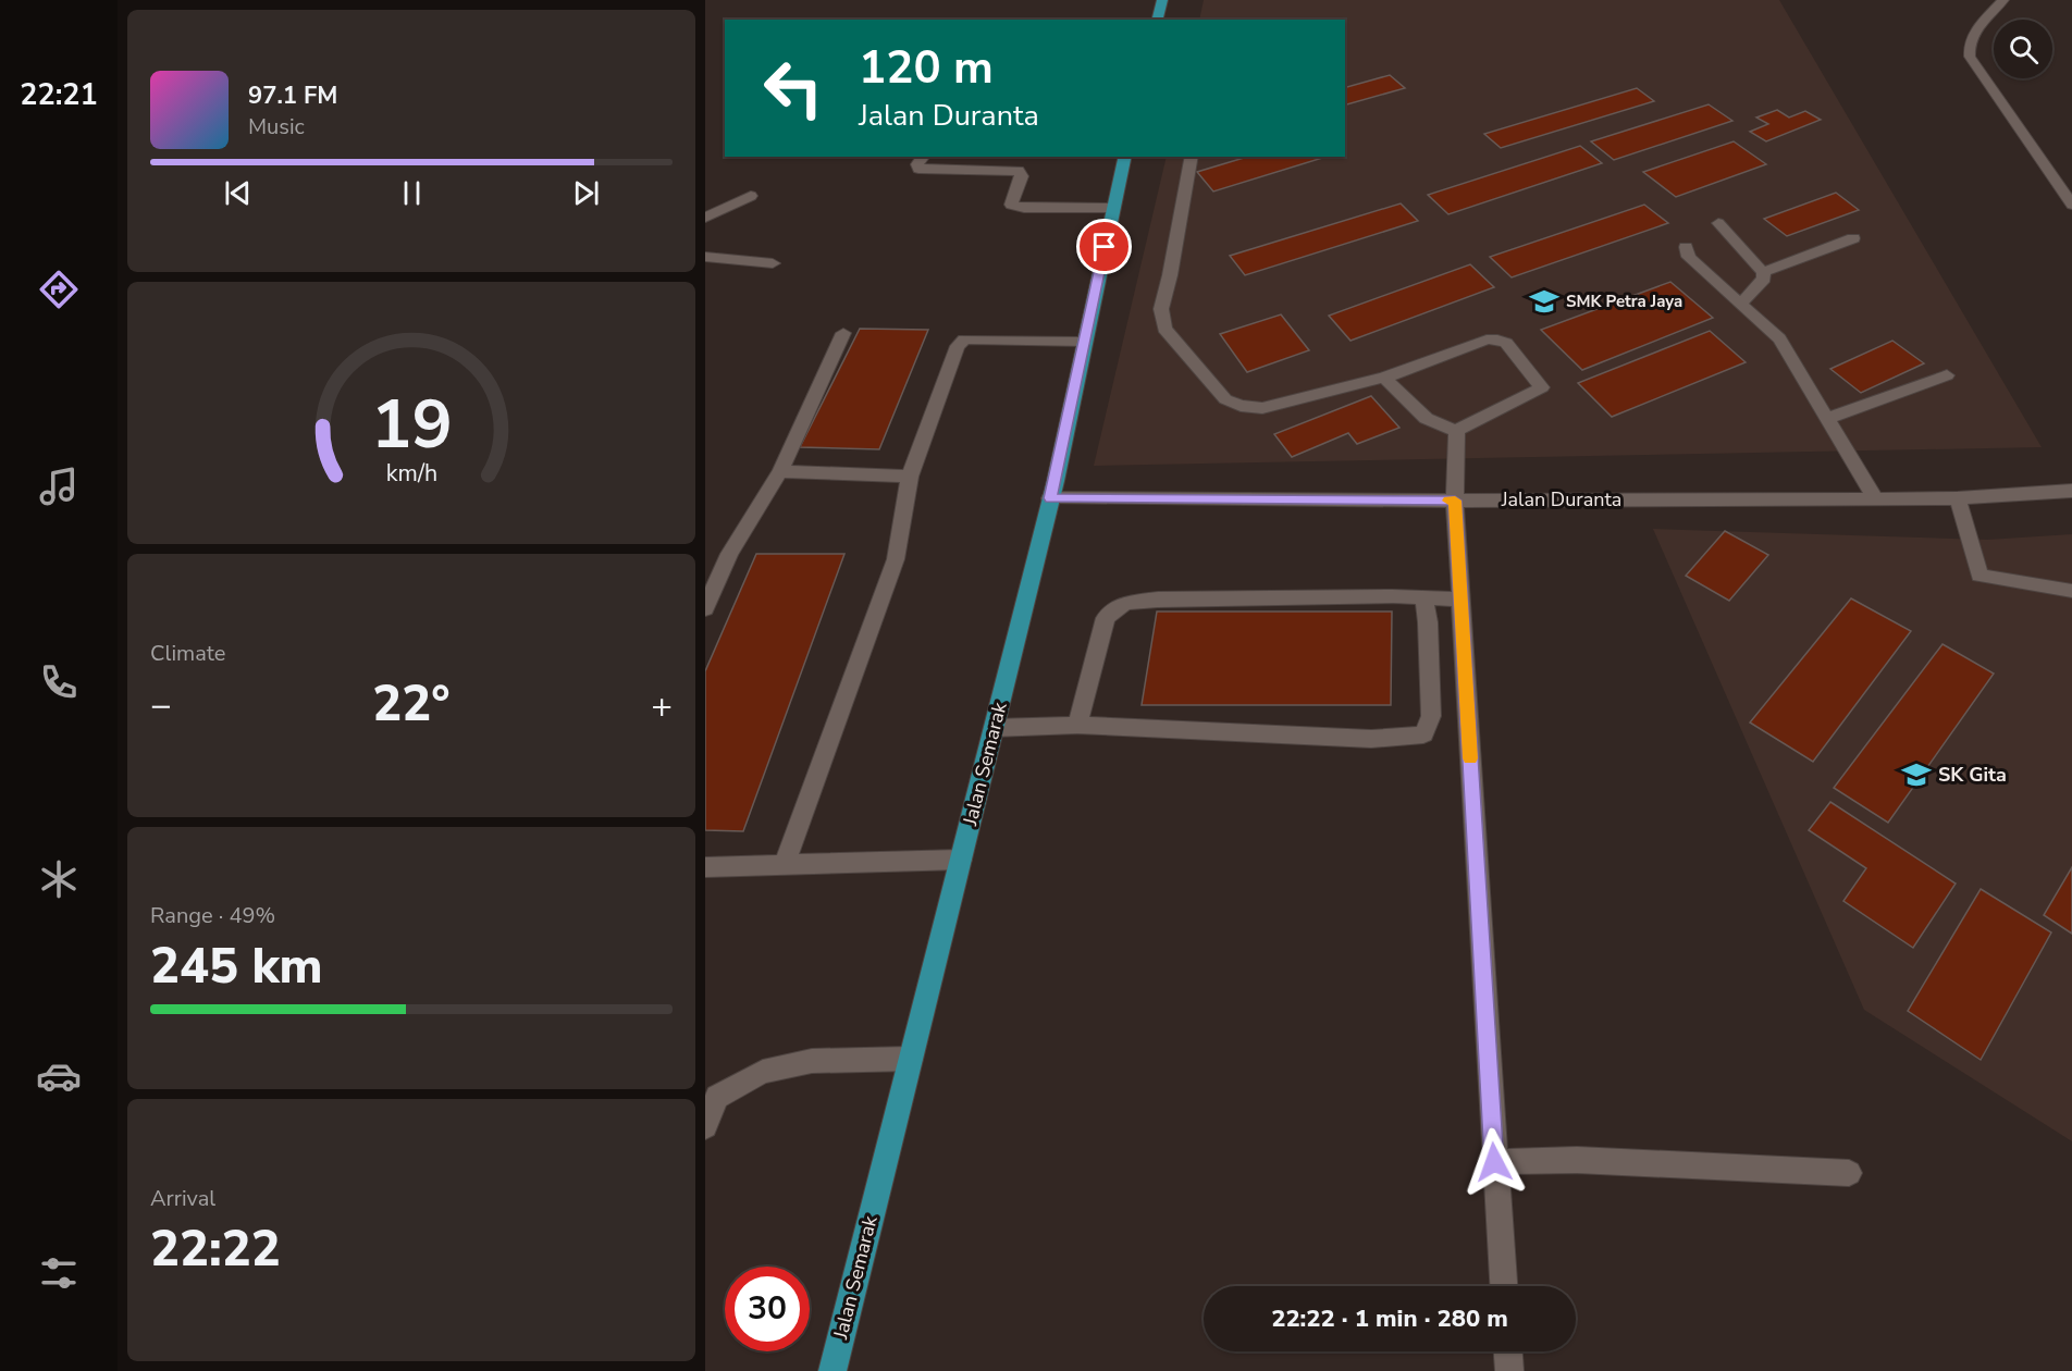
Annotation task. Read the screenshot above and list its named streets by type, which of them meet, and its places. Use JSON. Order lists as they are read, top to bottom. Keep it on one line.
{"streets":{"main road":["Jalan Semarak"],"street":["Jalan Duranta"]},"crossings":[["Jalan Duranta","Jalan Semarak"]],"places":{"school or university":["SMK Petra Jaya","SK Gita"]},"page":{"tabs":"22:21","turn":["120 m","Jalan Duranta"],"song":["97.1 FM","Music"],"tile":["Climate",["Range · 49%","245 km"],["Arrival","22:22"]],"heat":["−","22°","+"],"limit":"30","trip":"22:22 · 1 min · 280 m","gauge":["19","km/h"]}}
